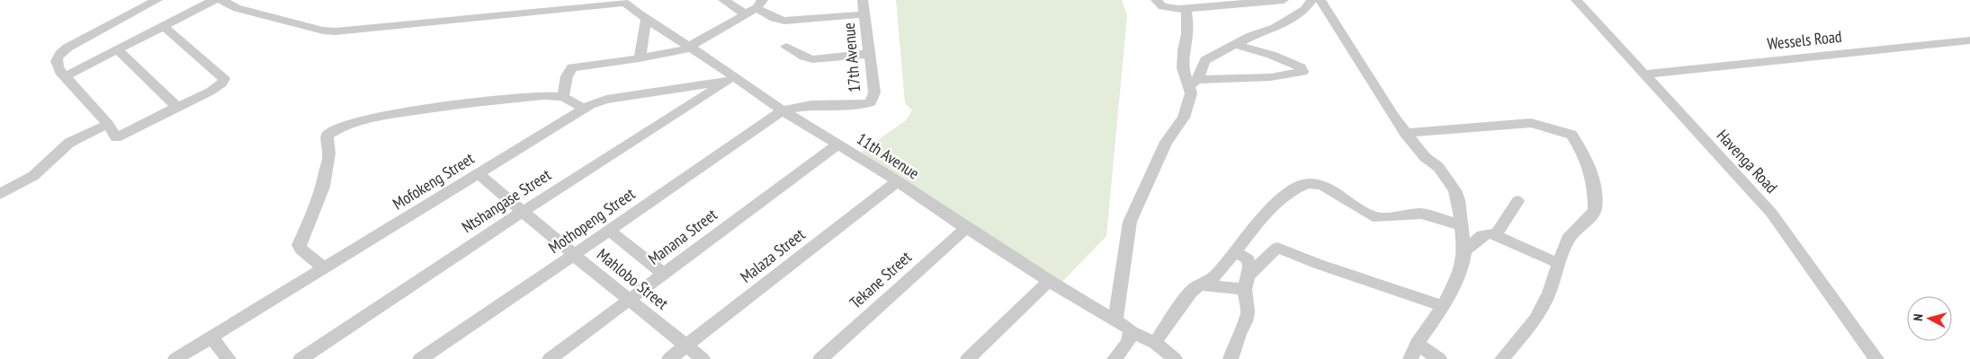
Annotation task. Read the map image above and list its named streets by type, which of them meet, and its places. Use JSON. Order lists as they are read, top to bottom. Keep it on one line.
{"streets":{"street":["Wessels Road","17th Avenue","11th Avenue","Havenga Road","Mofokeng Street","Ntshangase Street","Mothopeng Street","Manana Street","Malaza Street","Mahlobo Street","Tekane Street"]},"crossings":[["Wessels Road","Havenga Road"],["17th Avenue","11th Avenue"],["17th Avenue","Mothopeng Street"],["11th Avenue","Mofokeng Street"],["11th Avenue","Ntshangase Street"],["11th Avenue","Mothopeng Street"],["11th Avenue","Manana Street"],["11th Avenue","Malaza Street"],["11th Avenue","Tekane Street"],["Mofokeng Street","Ntshangase Street"],["Mofokeng Street","Mahlobo Street"],["Ntshangase Street","Mahlobo Street"],["Mothopeng Street","Mahlobo Street"],["Manana Street","Mahlobo Street"],["Malaza Street","Mahlobo Street"]],"north":"left"}
